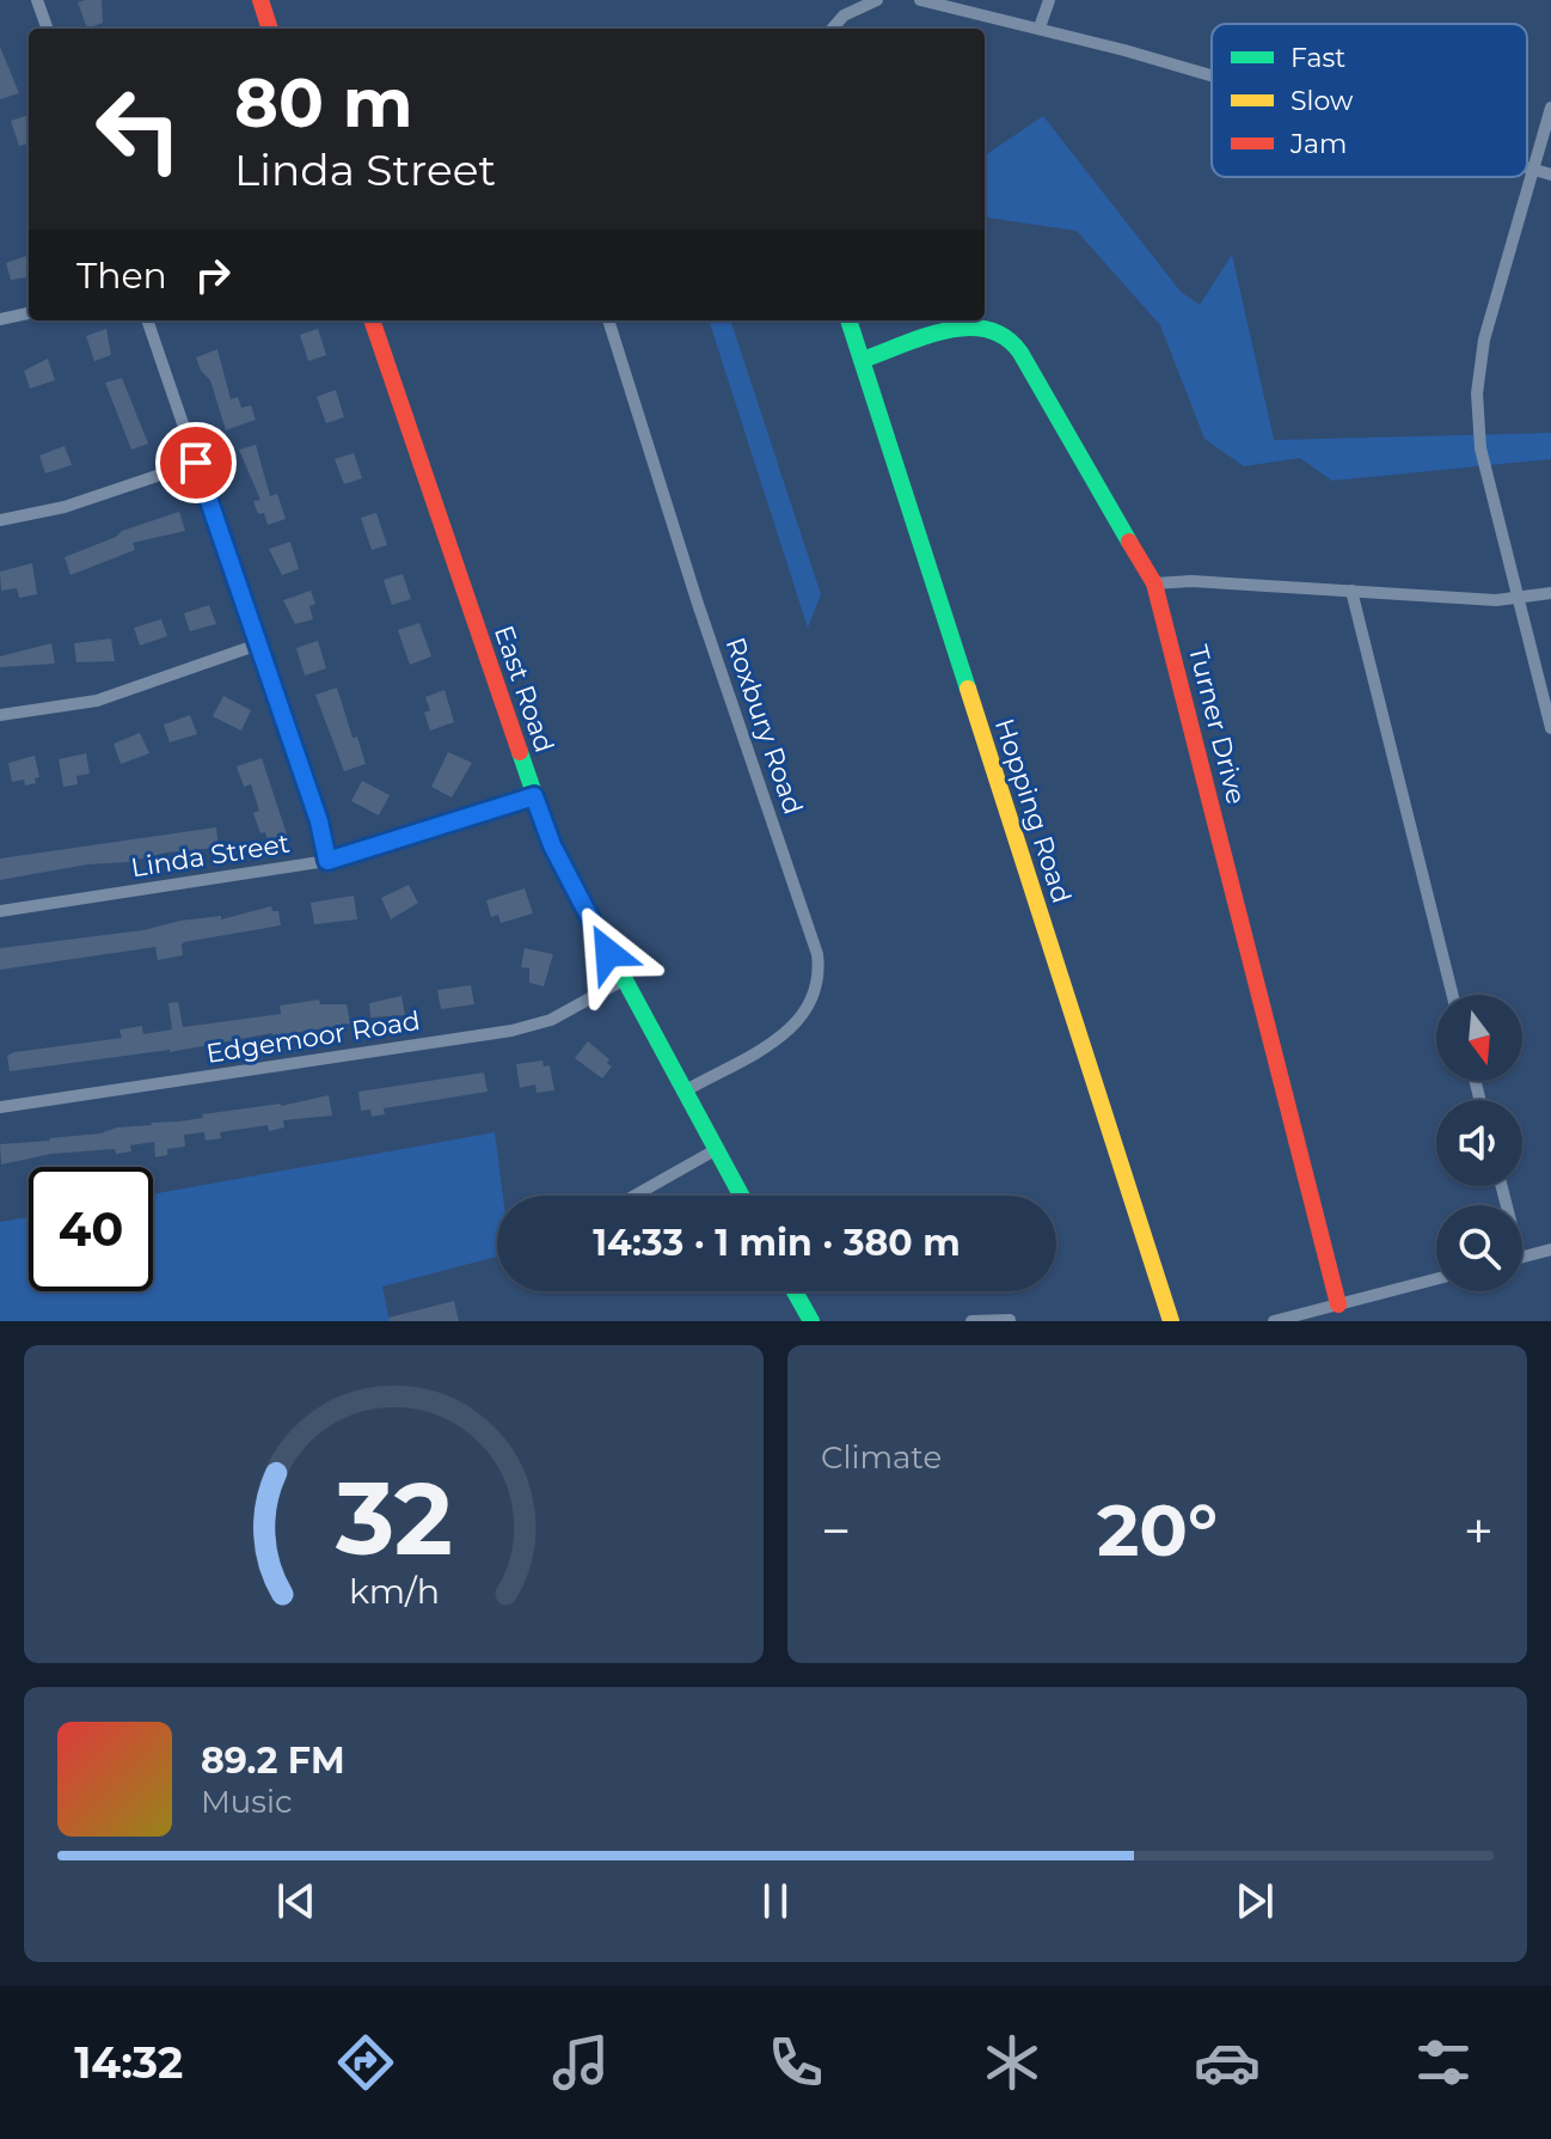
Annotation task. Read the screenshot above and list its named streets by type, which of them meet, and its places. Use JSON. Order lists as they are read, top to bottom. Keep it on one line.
{"streets":{"street":["East Road","Turner Drive","Roxbury Road","Hopping Road","Linda Street","Edgemoor Road"]},"crossings":[["East Road","Roxbury Road"],["East Road","Linda Street"],["East Road","Edgemoor Road"],["Turner Drive","Hopping Road"]],"legend":["Fast","Slow","Jam"],"north":"bottom","page":{"turn":["80 m","Linda Street"],"then":"Then","limit":"40","trip":"14:33 · 1 min · 380 m","tile":"Climate","heat":["−","20°","+"],"song":["89.2 FM","Music"],"tabs":"14:32","gauge":["32","km/h"]}}
